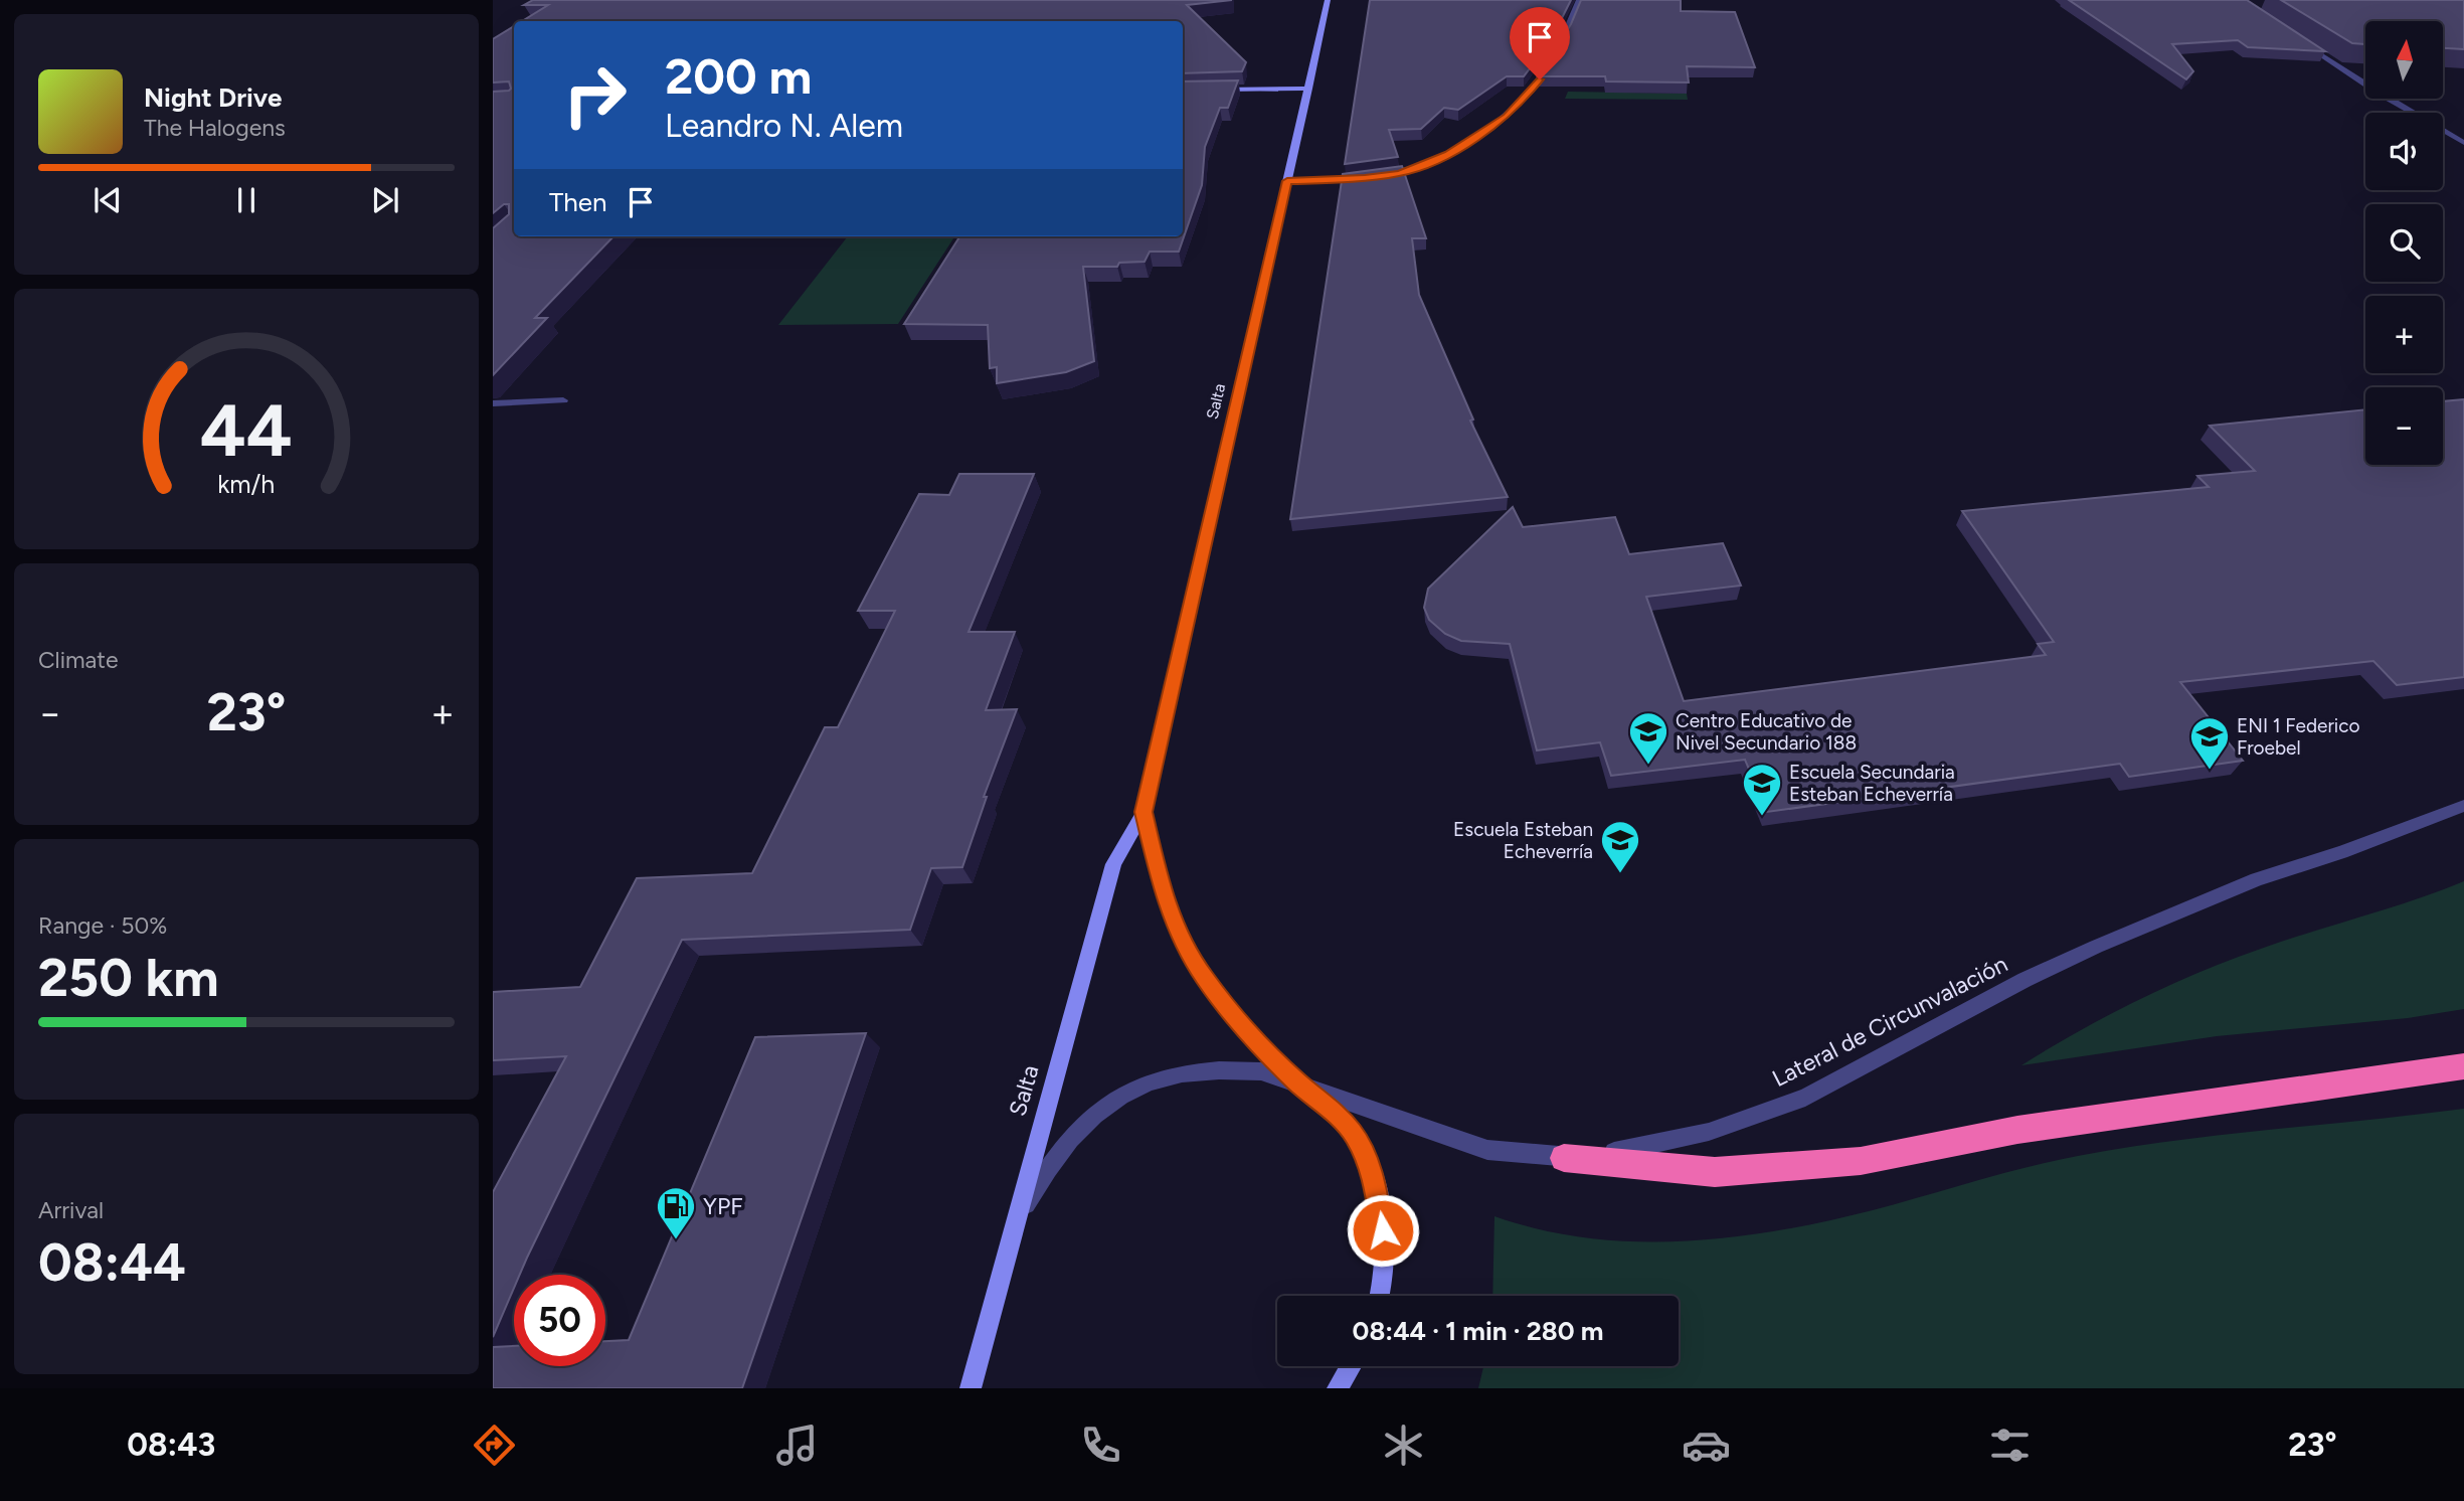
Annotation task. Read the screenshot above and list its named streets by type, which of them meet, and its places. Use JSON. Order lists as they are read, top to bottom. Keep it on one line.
{"streets":{"main road":["Salta"],"street":["Lateral de Circunvalación"]},"crossings":[["Salta","Lateral de Circunvalación"]],"places":{"school or university":["Centro Educativo de Nivel Secundario 188","ENI 1 Federico Froebel","Escuela Secundaria Esteban Echeverría","Escuela Esteban Echeverría"],"fuel station":["YPF"]},"north":"top","page":{"map_buttons":["+","−"],"turn":["200 m","Leandro N. Alem"],"song":["Night Drive","The Halogens"],"then":"Then","tile":["Climate",["Range · 50%","250 km"],["Arrival","08:44"]],"heat":["−","23°","+"],"limit":"50","trip":"08:44 · 1 min · 280 m","tabs":["08:43","23°"],"gauge":["44","km/h"]}}
